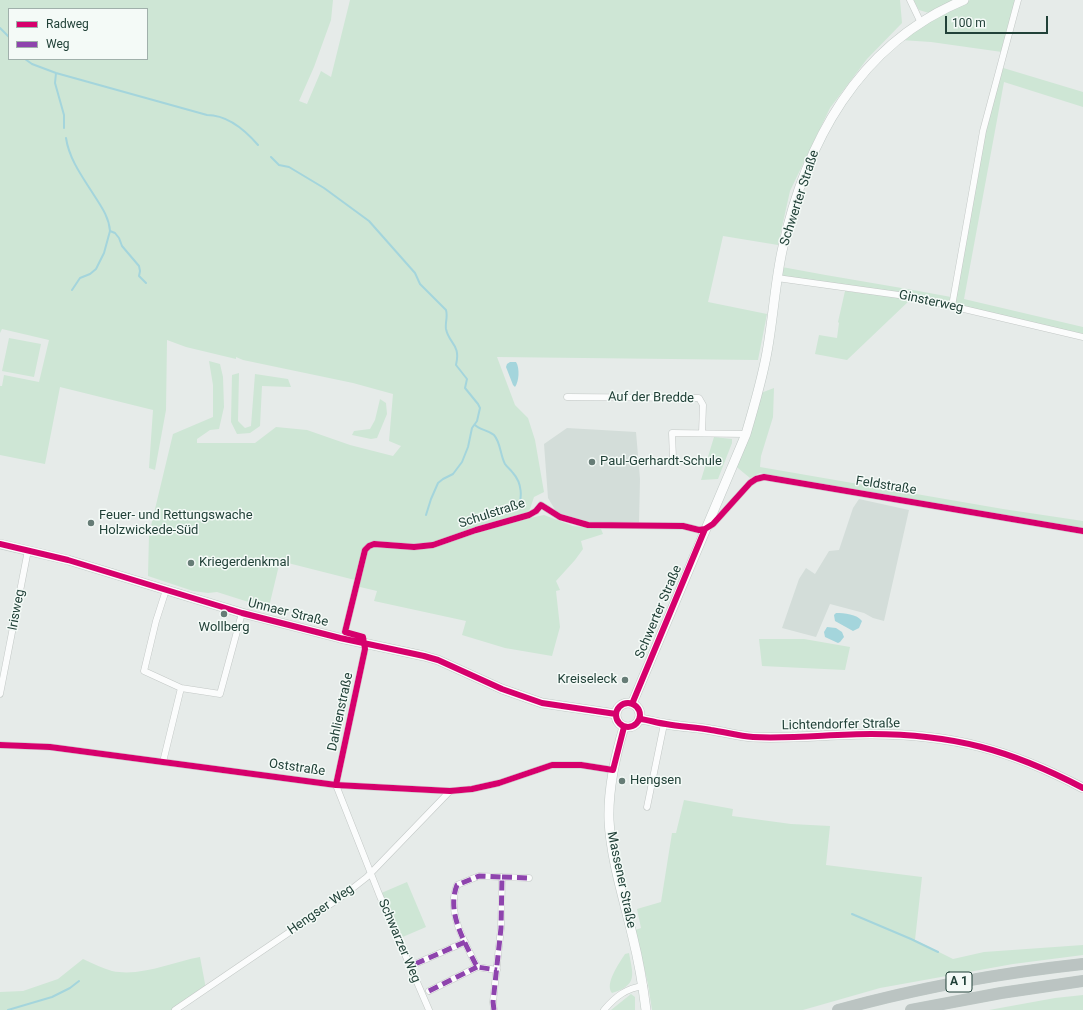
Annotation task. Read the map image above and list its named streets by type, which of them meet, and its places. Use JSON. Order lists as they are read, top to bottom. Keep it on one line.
{"streets":{"highway":["A 1"],"main road":["Schwerter Straße","Unnaer Straße","Lichtendorfer Straße","Massener Straße"],"street":["Ginsterweg","Auf der Bredde","Feldstraße","Schulstraße","Irisweg","Dahlienstraße","Oststraße","Hengser Weg","Schwarzer Weg"]},"crossings":[["Schwerter Straße","Ginsterweg"],["Schwerter Straße","Feldstraße"],["Schwerter Straße","Schulstraße"],["Schwerter Straße","Unnaer Straße"],["Schwerter Straße","Lichtendorfer Straße"],["Schwerter Straße","Massener Straße"],["Feldstraße","Schulstraße"],["Irisweg","Unnaer Straße"],["Unnaer Straße","Dahlienstraße"],["Unnaer Straße","Lichtendorfer Straße"],["Unnaer Straße","Massener Straße"],["Dahlienstraße","Oststraße"],["Lichtendorfer Straße","Massener Straße"],["Oststraße","Massener Straße"],["Oststraße","Hengser Weg"],["Hengser Weg","Schwarzer Weg"]],"places":["Paul-Gerhardt-Schule","Feuer- und Rettungswache Holzwickede-Süd","Kriegerdenkmal","Wollberg","Kreiseleck","Hengsen"],"legend":["Radweg","Weg"],"scale_bar":"100 m"}
